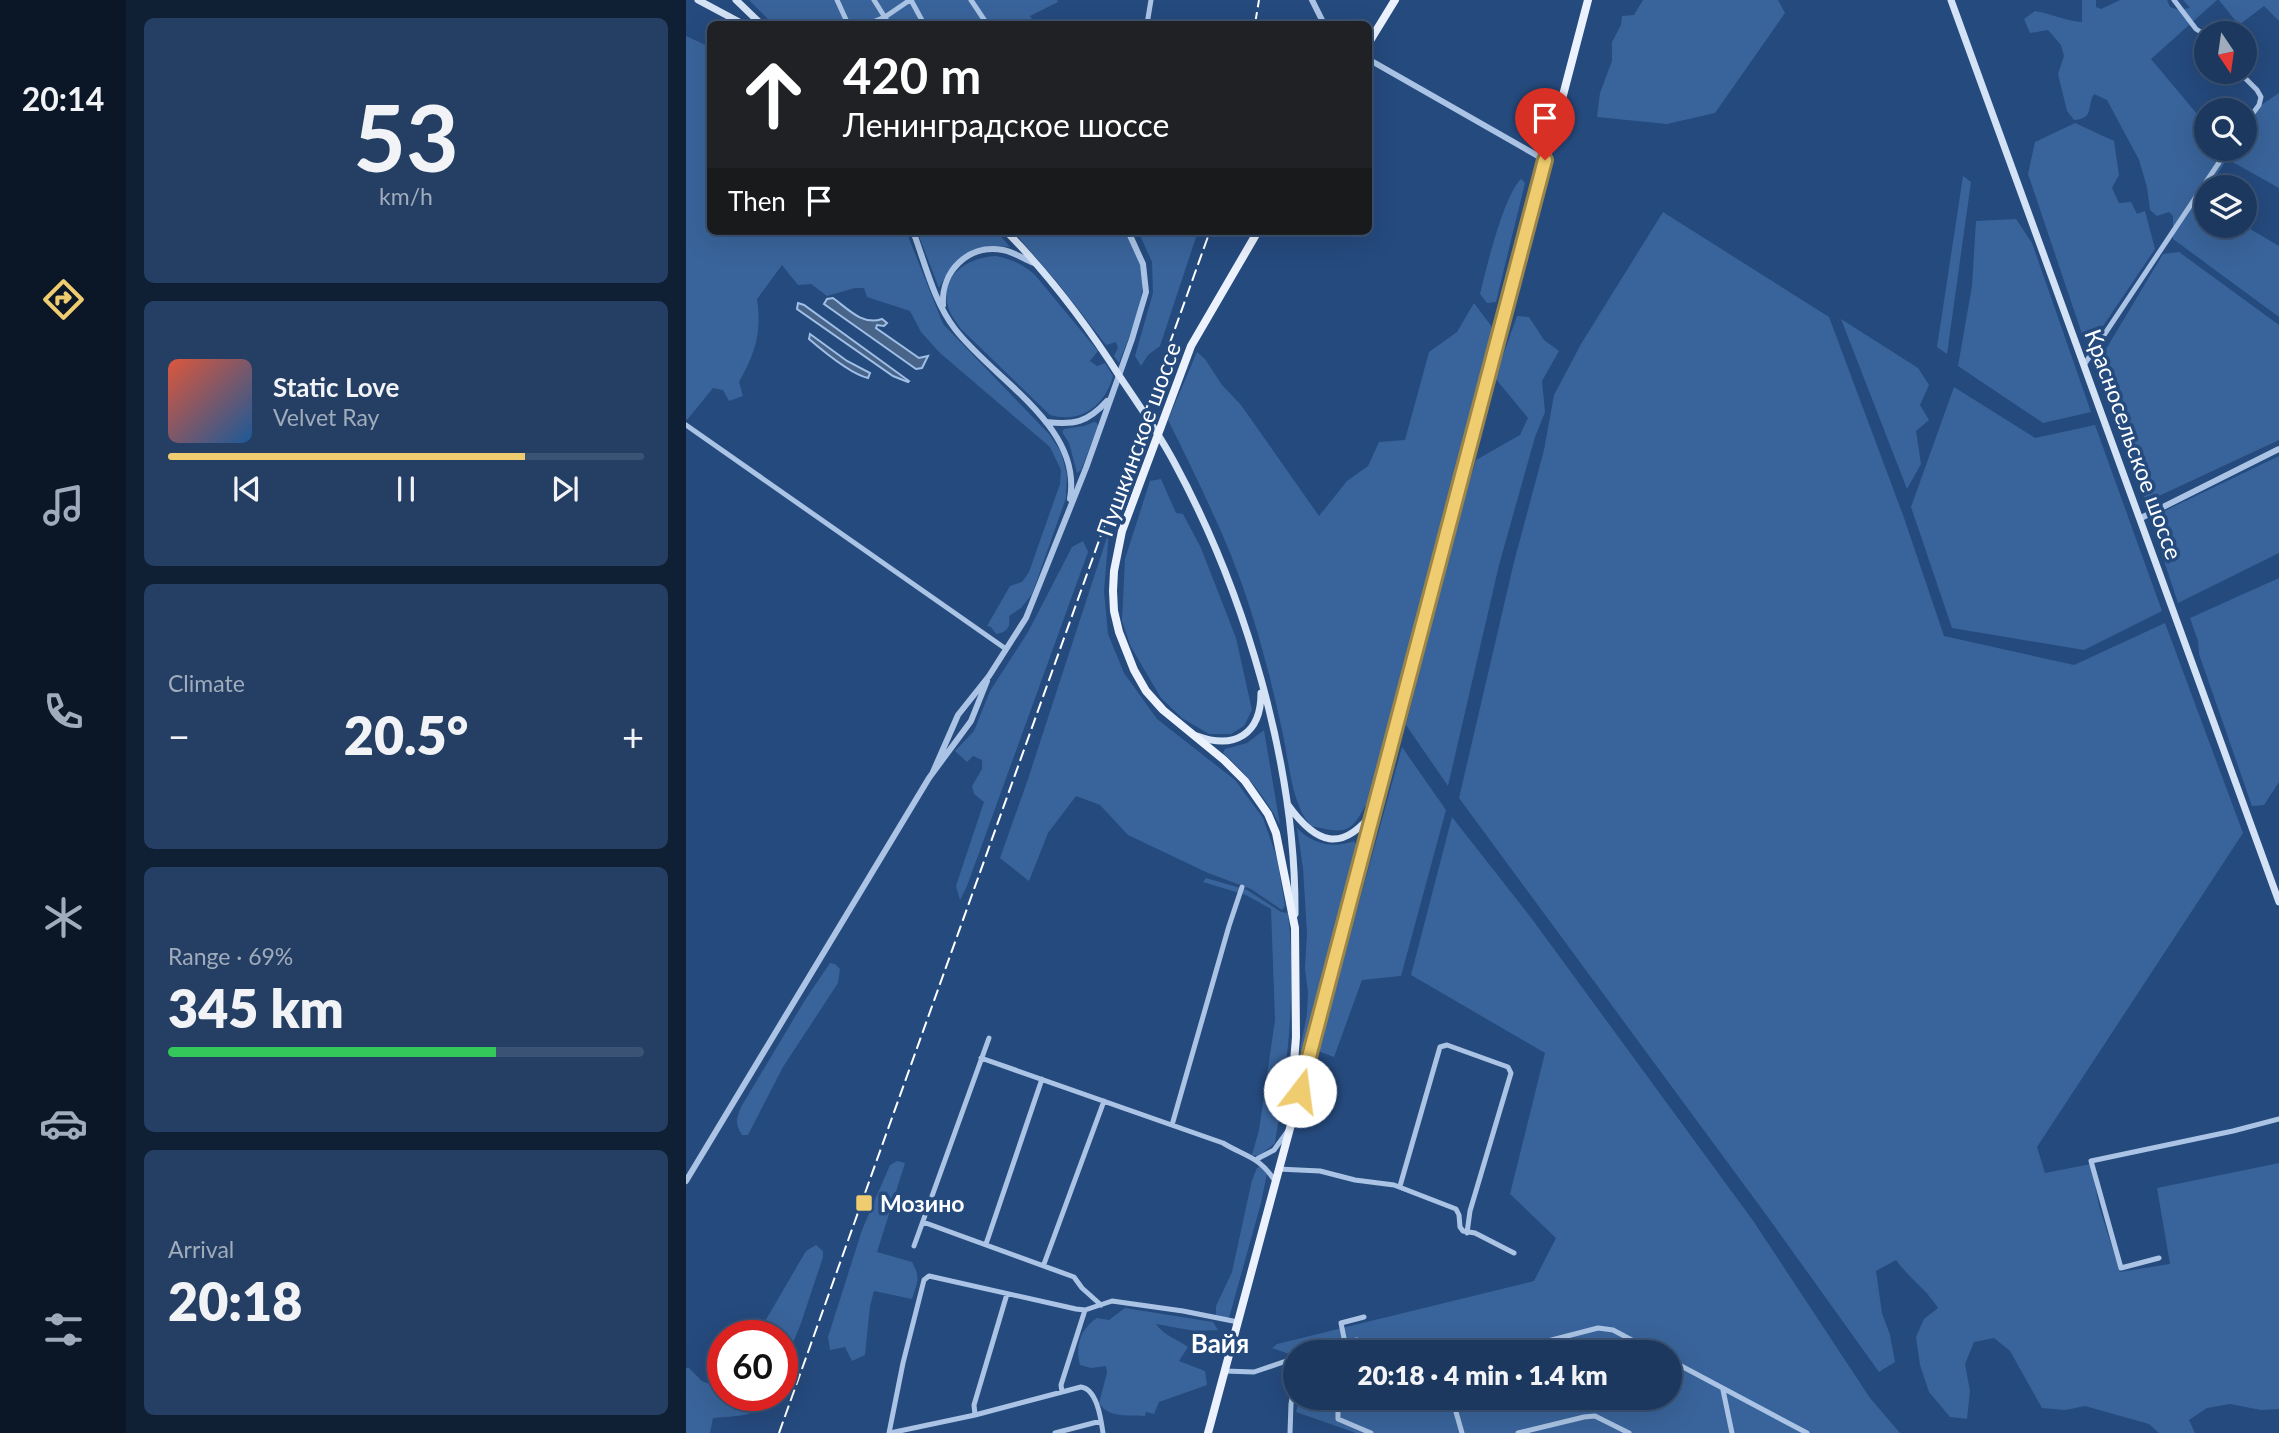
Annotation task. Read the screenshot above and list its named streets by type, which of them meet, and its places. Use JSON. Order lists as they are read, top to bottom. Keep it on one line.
{"streets":{"main road":["Пушкинское шоссе","Красносельское шоссе"]},"districts":["Вайя"],"places":{"transit":["Мозино"]},"north":"bottom","page":{"tabs":"20:14","tile":[["53","km/h"],"Climate",["Range · 69%","345 km"],["Arrival","20:18"]],"turn":["420 m","Ленинградское шоссе"],"then":"Then","song":["Static Love","Velvet Ray"],"heat":["−","20.5°","+"],"limit":"60","trip":"20:18 · 4 min · 1.4 km"}}
